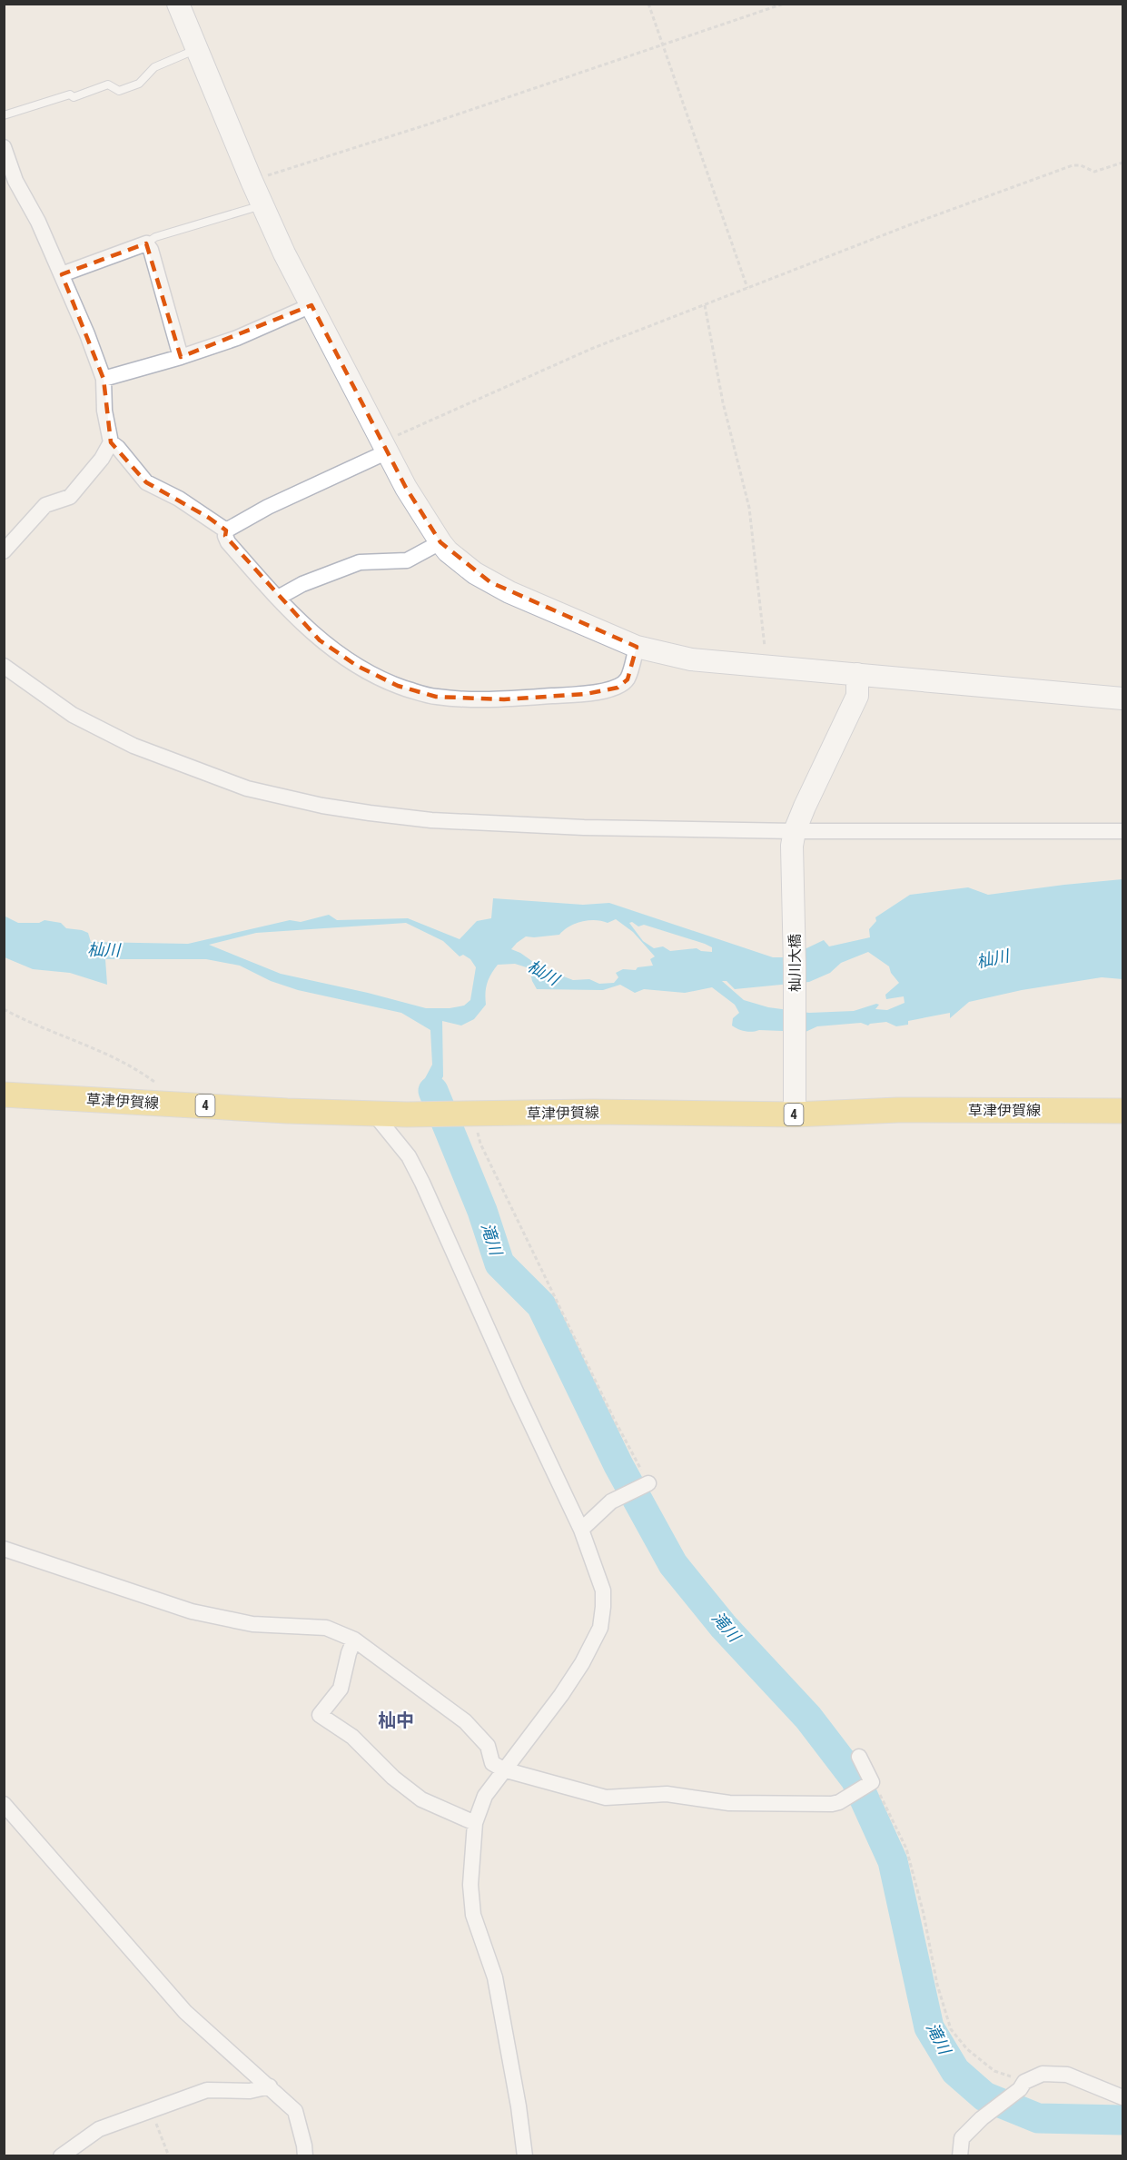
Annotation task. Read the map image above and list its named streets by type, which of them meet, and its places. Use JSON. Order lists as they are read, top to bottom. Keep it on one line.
{"streets":{"main road":["草津伊賀線","4"],"street":["杣川大橋"]},"crossings":[["杣川大橋","草津伊賀線"]],"districts":["杣中"],"water":["杣川","滝川"]}
